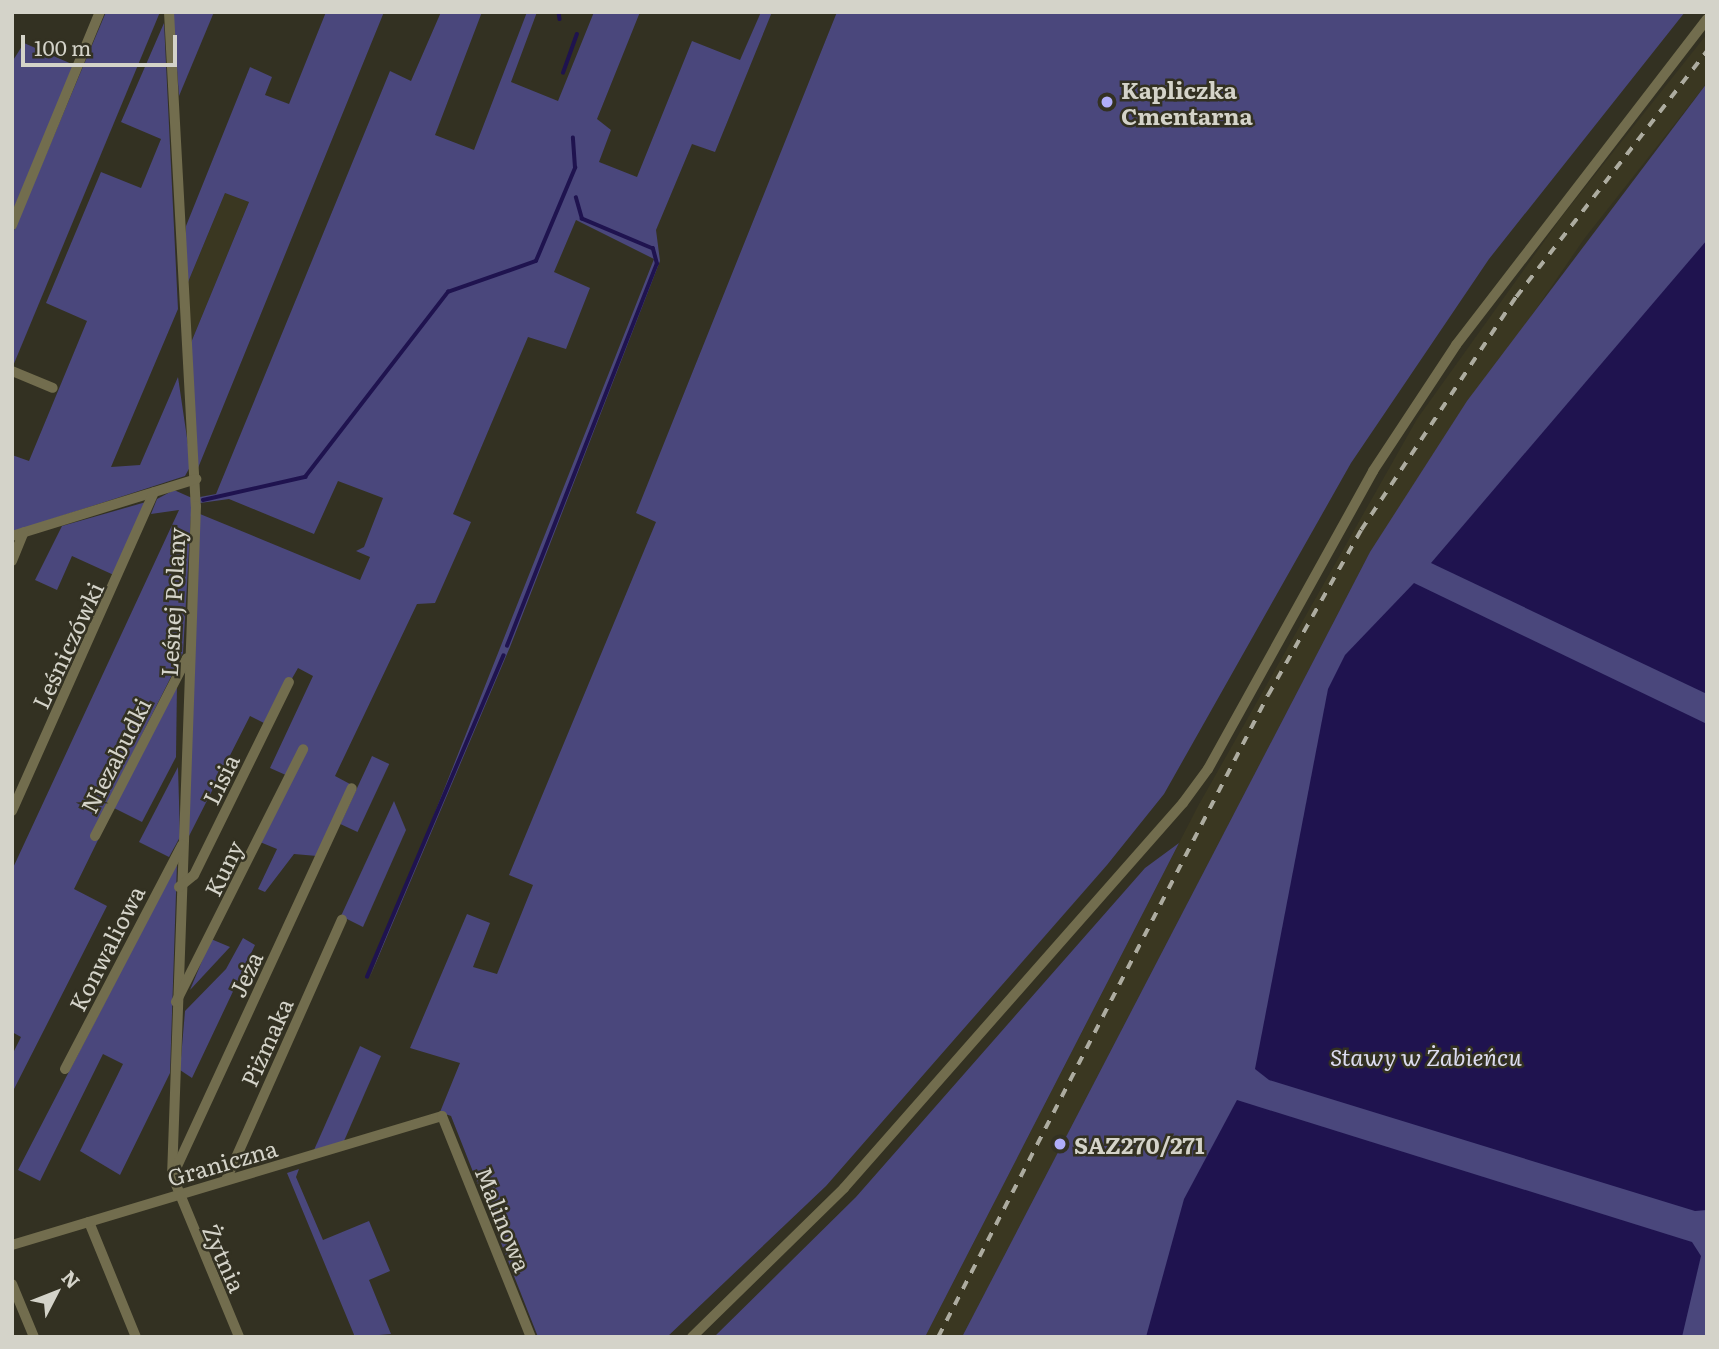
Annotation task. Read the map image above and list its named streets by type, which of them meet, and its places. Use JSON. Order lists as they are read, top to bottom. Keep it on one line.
{"streets":{"street":["Leśnej Polany","Leśniczówki","Niezabudki","Lisia","Kuny","Konwaliowa","Jeża","Piżmaka","Graniczna","Malinowa","Żytnia"]},"crossings":[["Leśnej Polany","Niezabudki"],["Leśnej Polany","Lisia"],["Leśnej Polany","Kuny"],["Leśnej Polany","Konwaliowa"],["Leśnej Polany","Jeża"],["Leśnej Polany","Graniczna"],["Leśnej Polany","Żytnia"],["Piżmaka","Graniczna"],["Graniczna","Malinowa"],["Graniczna","Żytnia"]],"parks":["Stawy w Żabieńcu"],"places":["Kapliczka Cmentarna","SAZ270/271"],"scale_bar":"100 m","north":"top right"}
